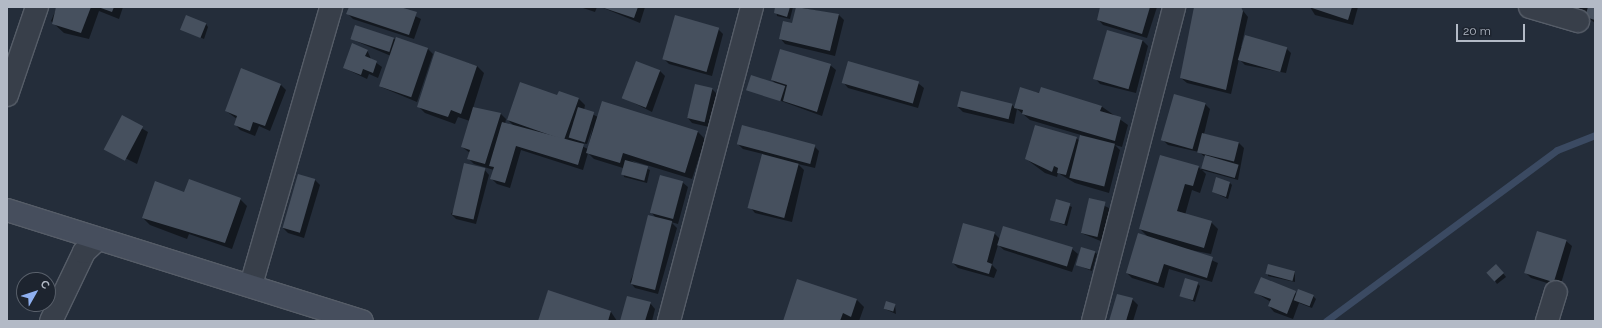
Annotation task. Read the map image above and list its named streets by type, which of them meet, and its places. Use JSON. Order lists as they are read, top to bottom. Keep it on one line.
{"scale_bar":"20 m","north":"top right"}
